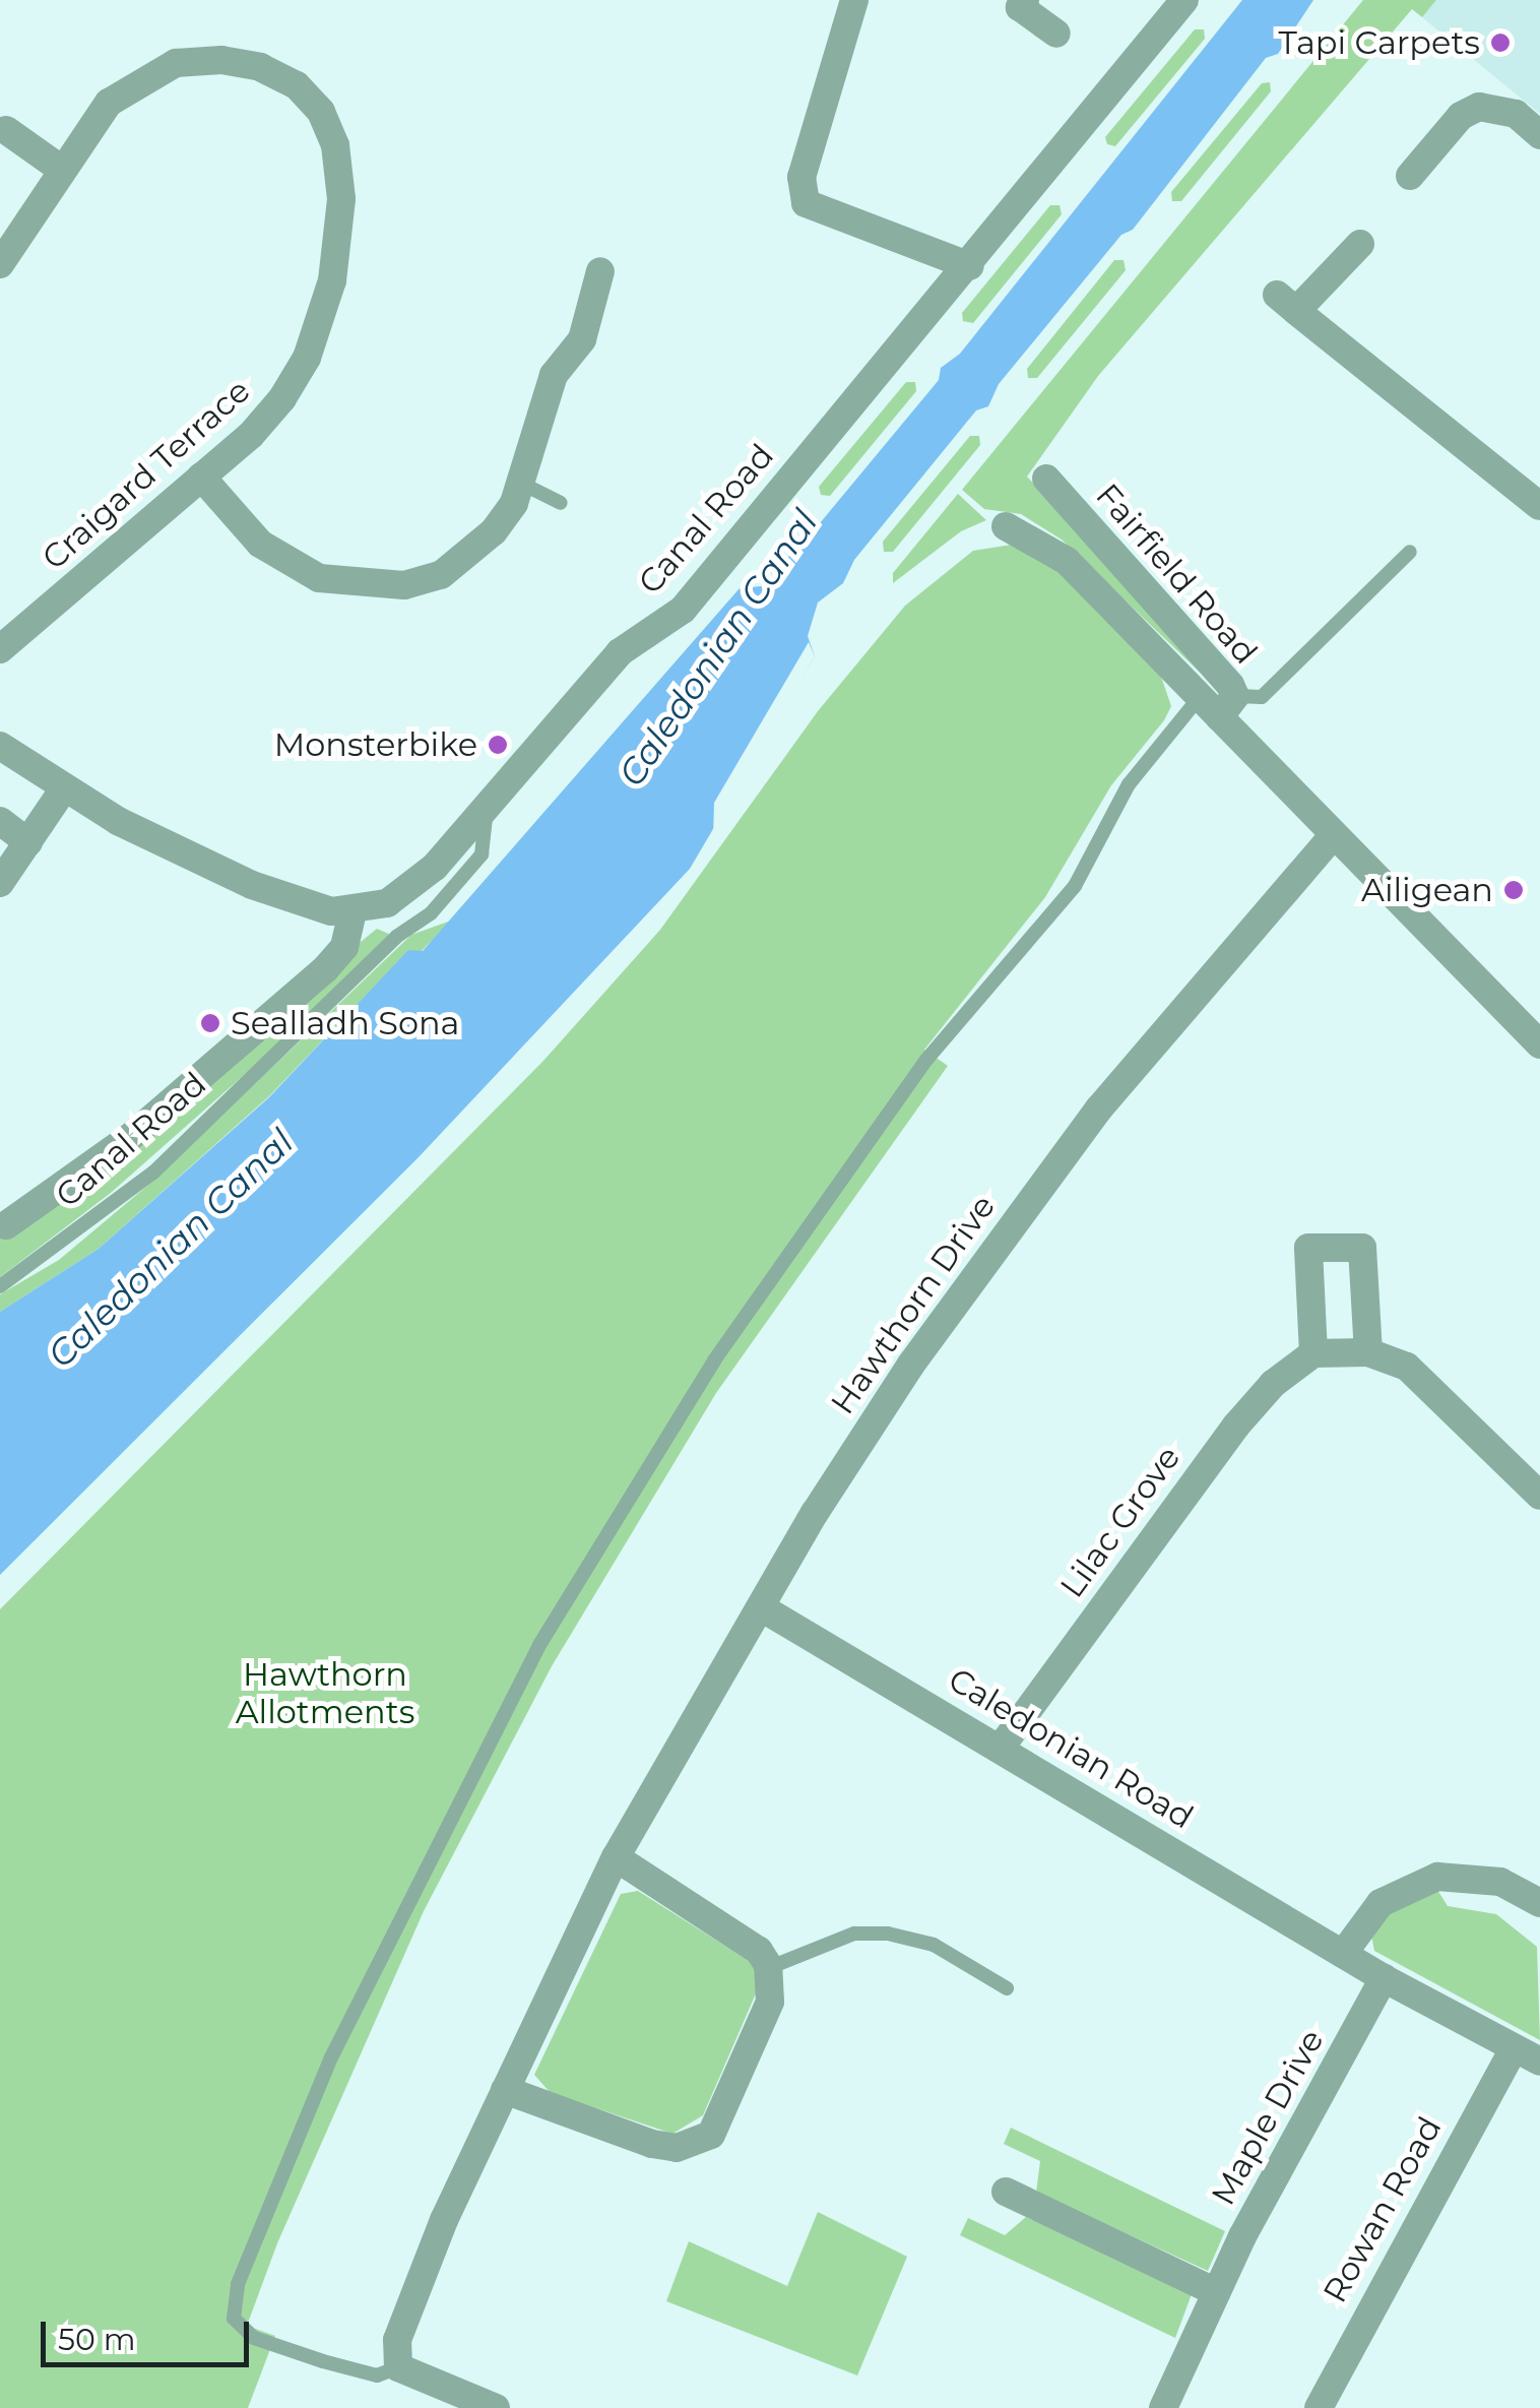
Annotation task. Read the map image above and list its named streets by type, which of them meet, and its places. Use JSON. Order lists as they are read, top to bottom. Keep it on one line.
{"streets":{"street":["Craigard Terrace","Canal Road","Fairfield Road","Hawthorn Drive","Lilac Grove","Caledonian Road","Maple Drive","Rowan Road"]},"crossings":[["Fairfield Road","Hawthorn Drive"],["Hawthorn Drive","Caledonian Road"],["Lilac Grove","Caledonian Road"],["Caledonian Road","Maple Drive"],["Caledonian Road","Rowan Road"]],"water":["Caledonian Canal"],"parks":["Hawthorn Allotments"],"places":["Tapi Carpets","Monsterbike","Ailigean","Sealladh Sona"],"scale_bar":"50 m"}
